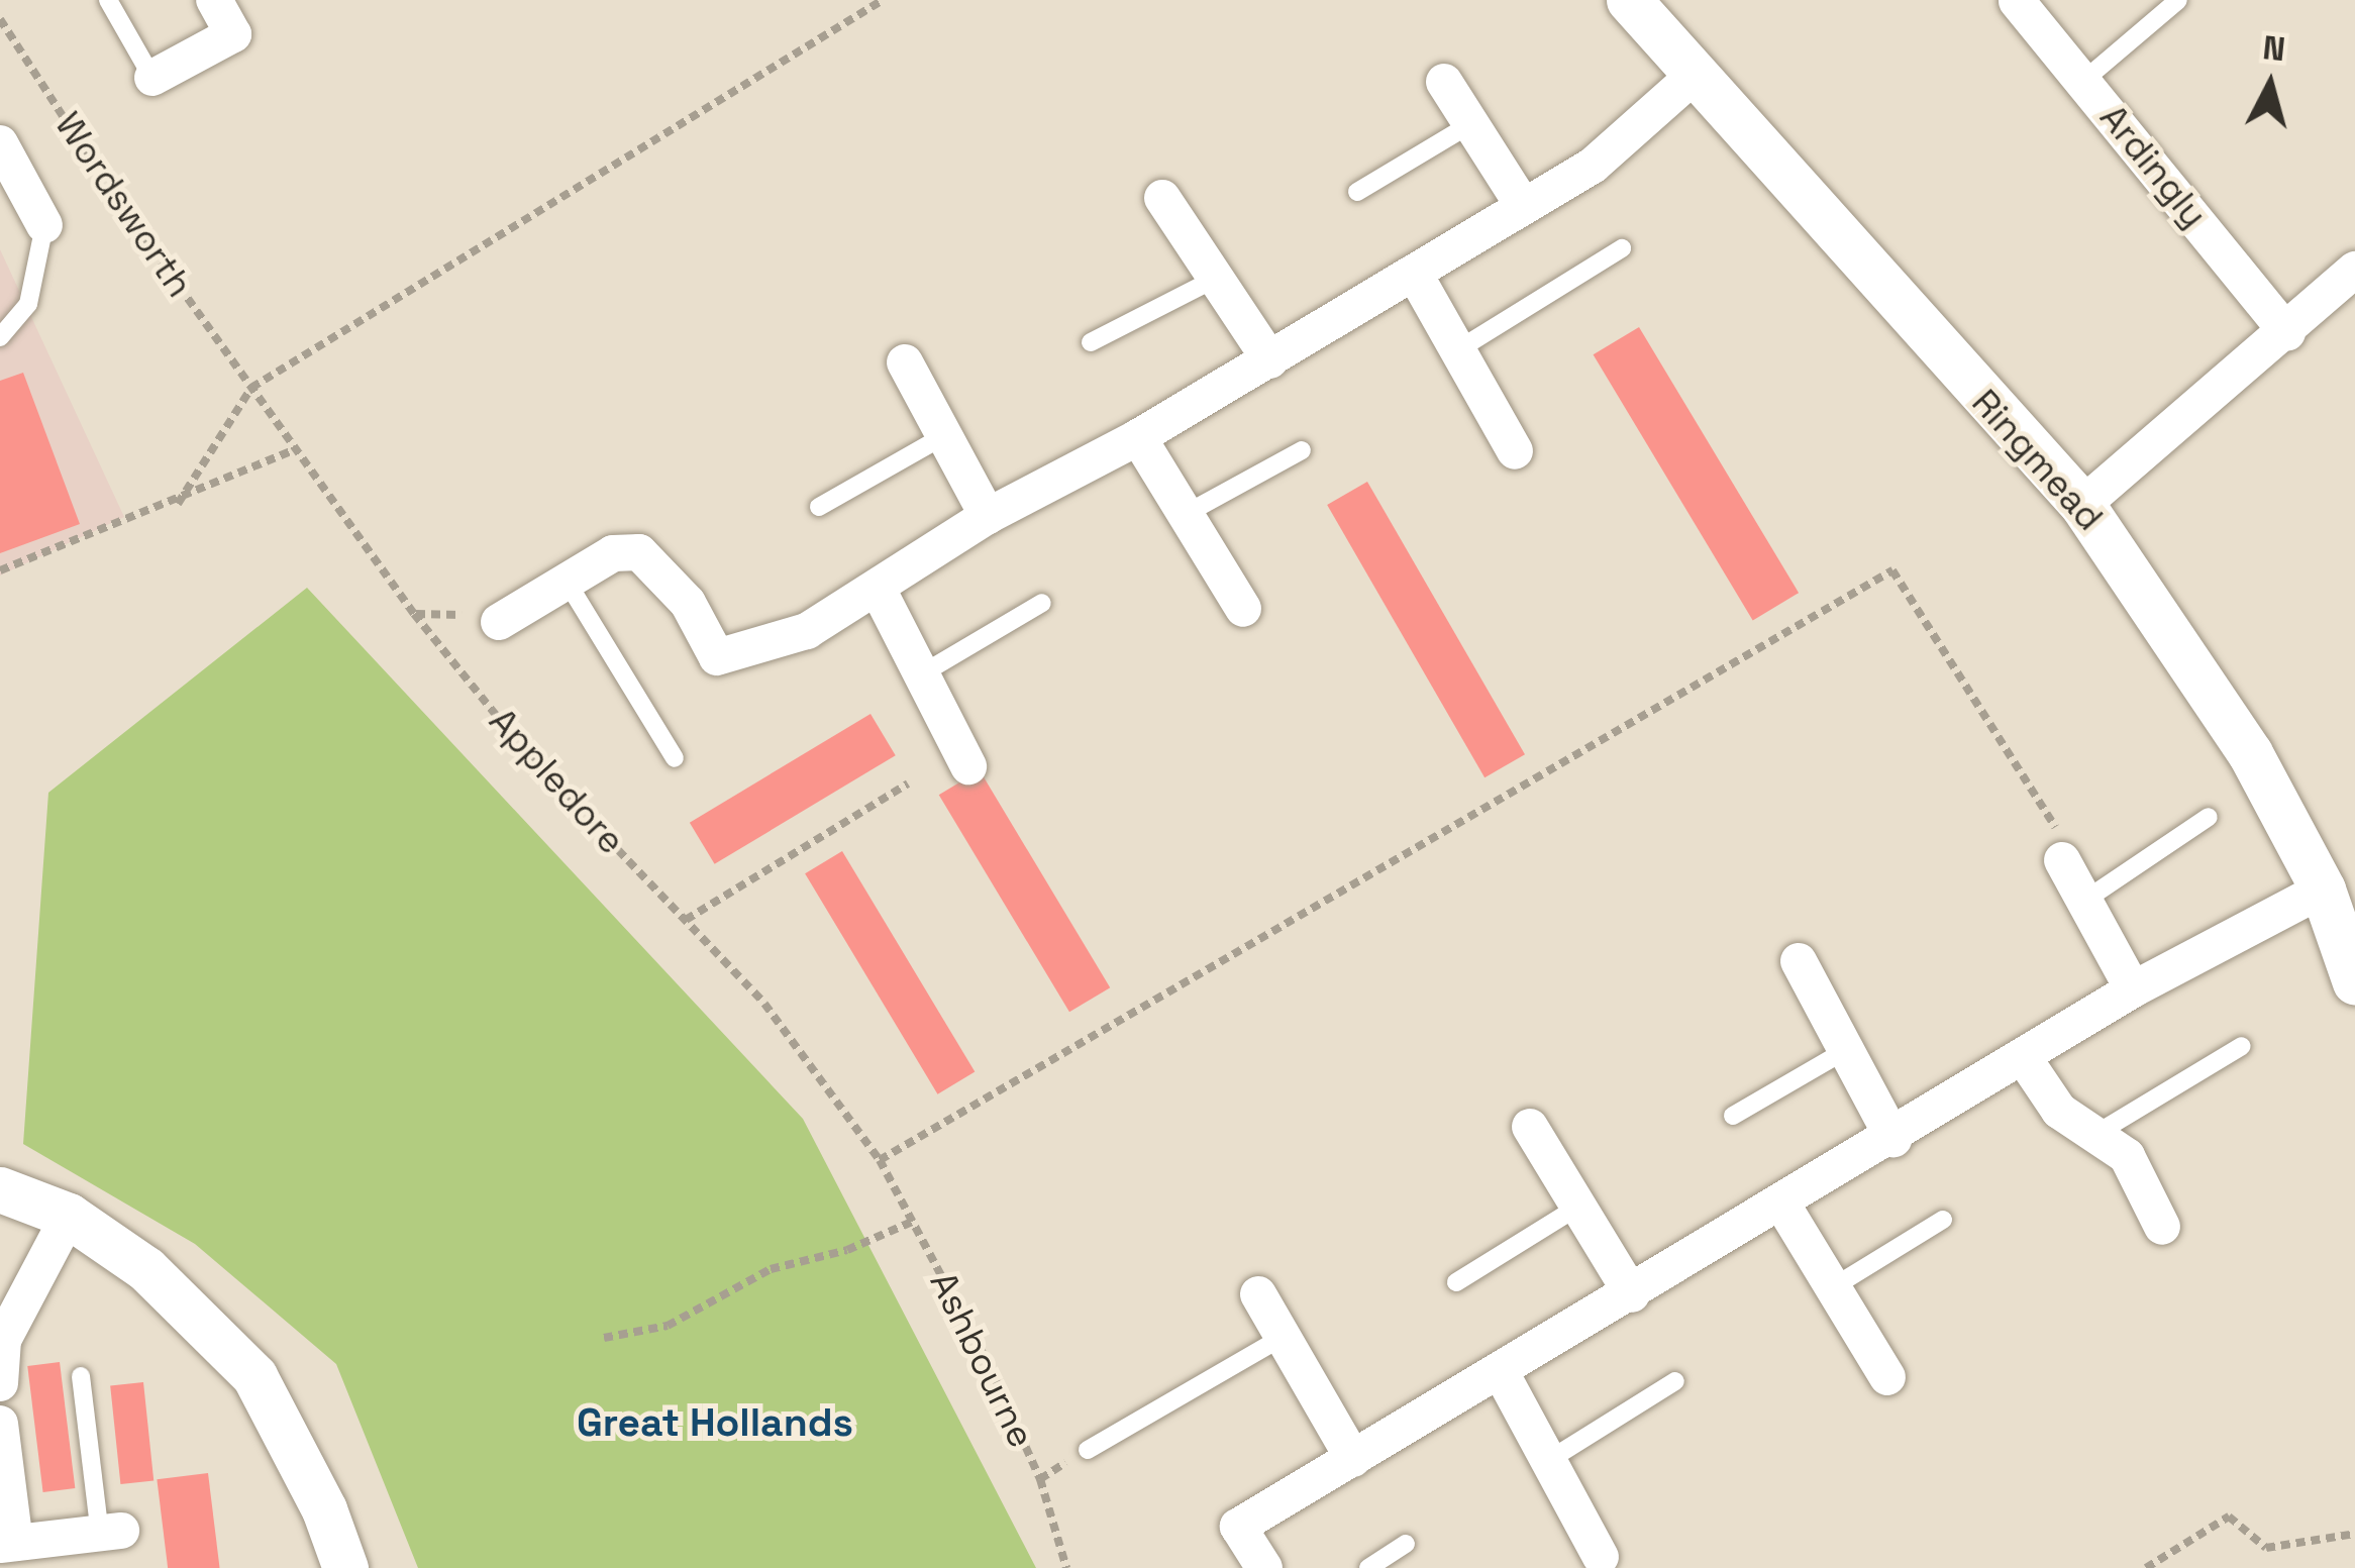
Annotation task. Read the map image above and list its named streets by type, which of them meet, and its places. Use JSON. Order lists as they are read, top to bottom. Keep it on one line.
{"streets":{"street":["Ardingly","Wordsworth","Ringmead"],"path":["Appledore","Ashbourne"]},"crossings":[["Wordsworth","Appledore"],["Appledore","Ashbourne"]],"districts":["Great Hollands"],"north":"top"}
